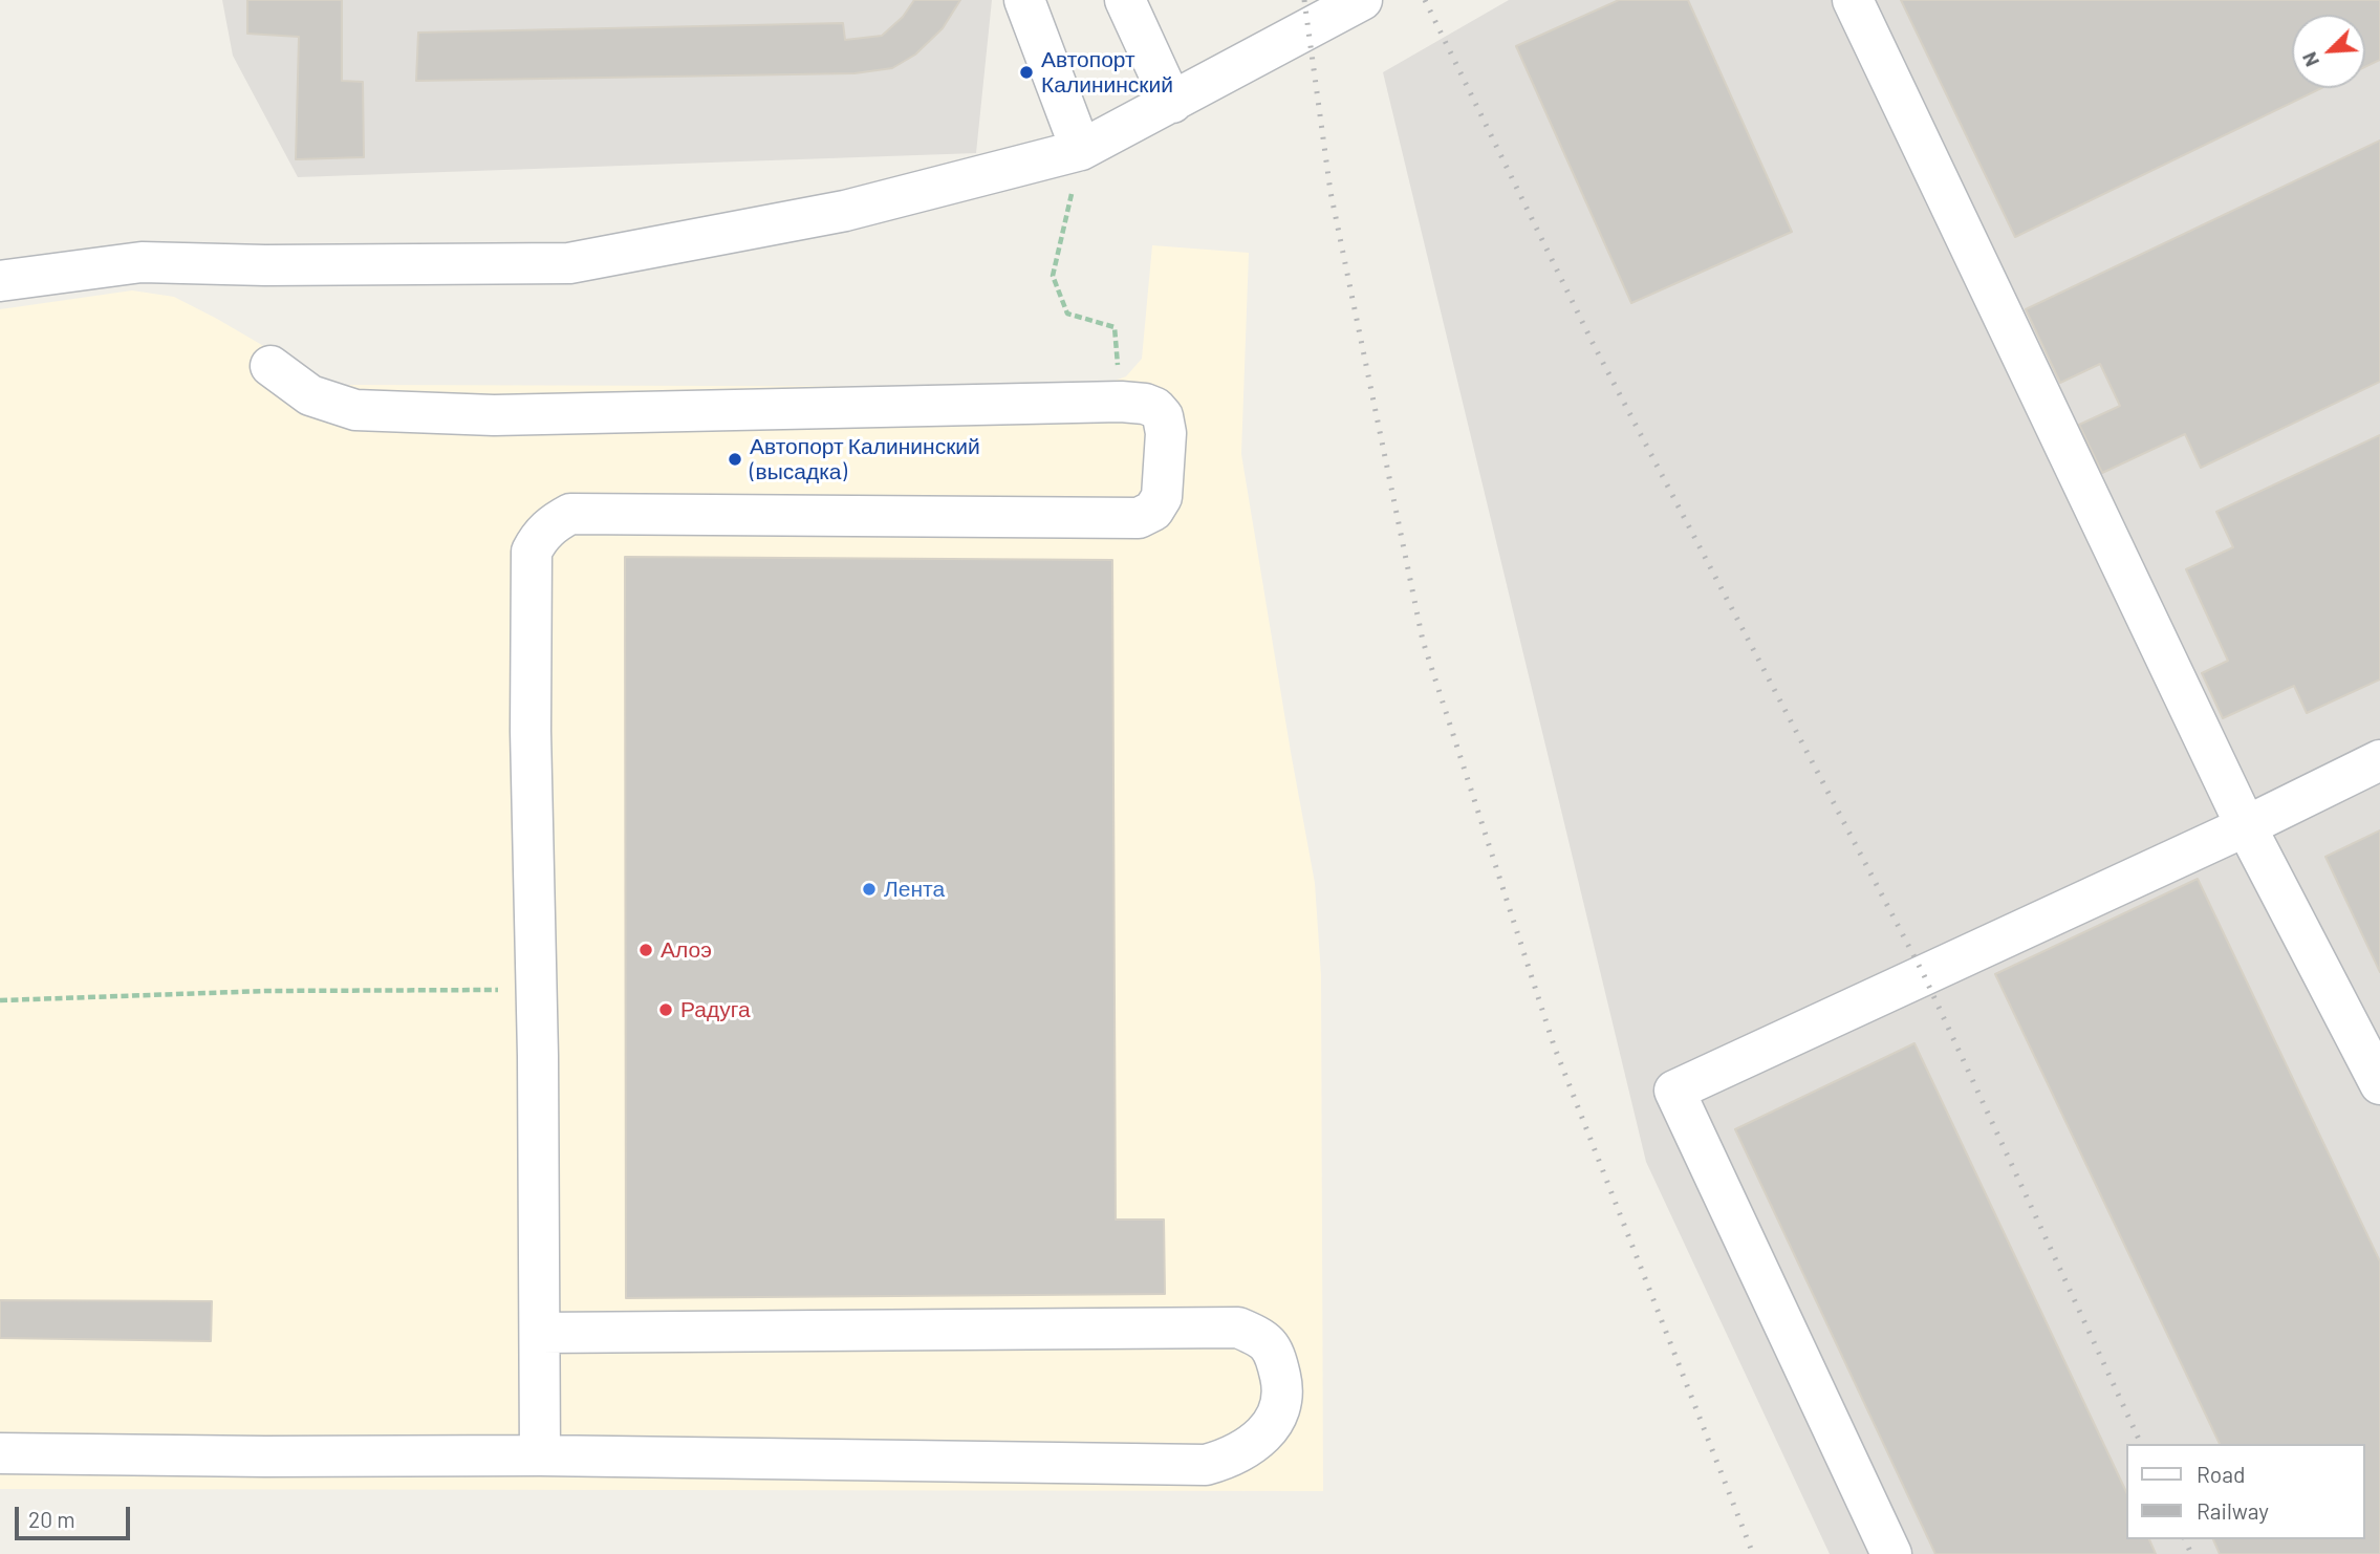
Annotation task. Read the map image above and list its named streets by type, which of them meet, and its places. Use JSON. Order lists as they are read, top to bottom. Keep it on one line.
{"places":["Автопорт Калининский","Автопорт Калининский (высадка)","Лента","Алоэ","Радуга"],"legend":["Road","Railway"],"scale_bar":"20 m","north":"bottom left"}
